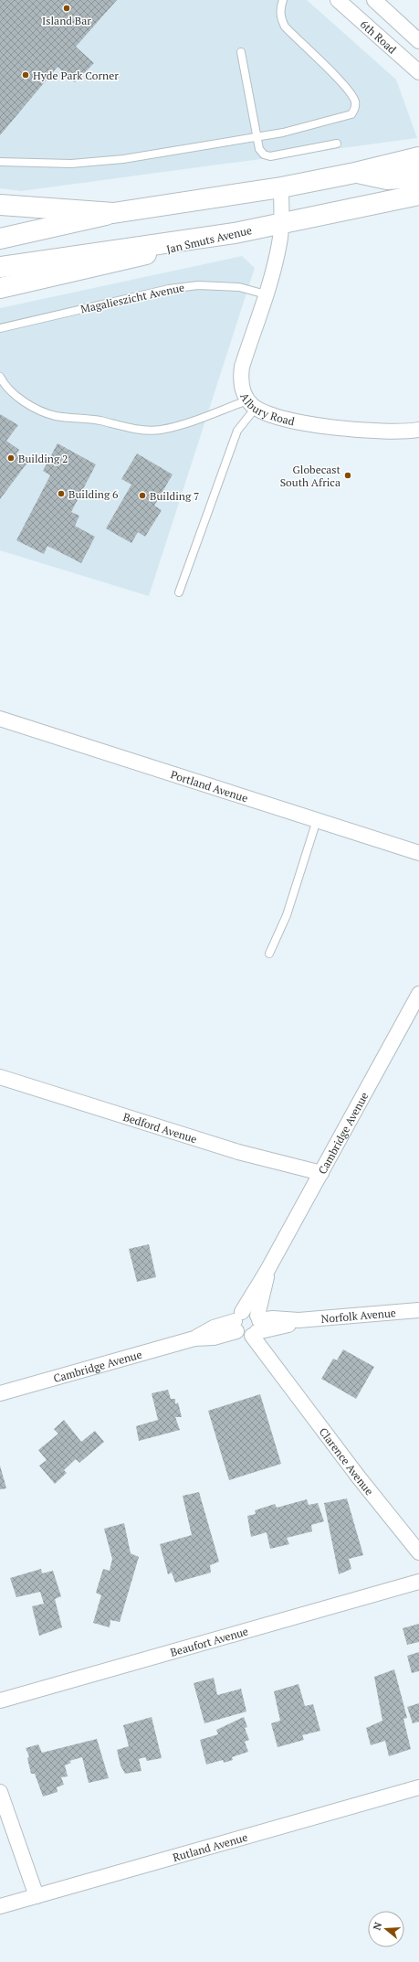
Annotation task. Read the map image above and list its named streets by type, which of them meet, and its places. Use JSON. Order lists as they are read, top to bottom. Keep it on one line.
{"streets":{"main road":["Jan Smuts Avenue"],"street":["6th Road","Albury Road","Portland Avenue","Bedford Avenue","Cambridge Avenue","Norfolk Avenue","Clarence Avenue","Beaufort Avenue","Rutland Avenue"],"lane":["Magalieszicht Avenue"]},"crossings":[["Jan Smuts Avenue","Albury Road"],["Magalieszicht Avenue","Albury Road"],["Bedford Avenue","Cambridge Avenue"],["Cambridge Avenue","Norfolk Avenue"],["Cambridge Avenue","Clarence Avenue"],["Norfolk Avenue","Clarence Avenue"]],"places":["Island Bar","Hyde Park Corner","Building 2","Globecast South Africa","Building 6","Building 7"],"north":"left"}
